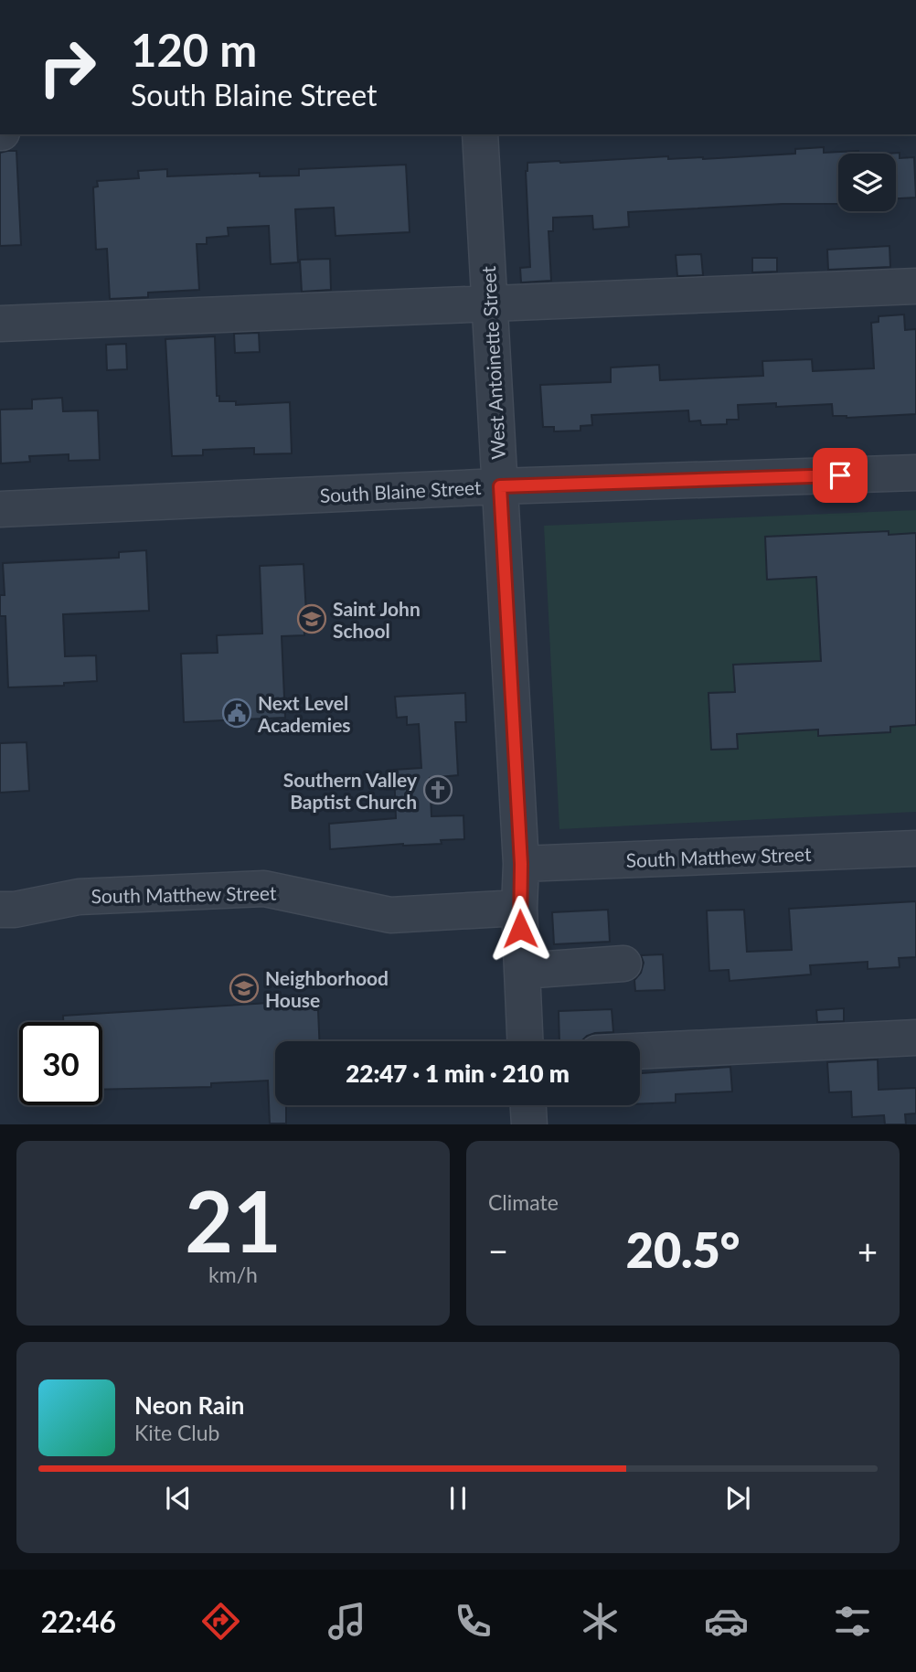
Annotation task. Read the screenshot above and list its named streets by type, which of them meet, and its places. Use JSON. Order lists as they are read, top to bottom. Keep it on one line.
{"streets":{"street":["West Antoinette Street","South Blaine Street","South Matthew Street"]},"crossings":[["West Antoinette Street","South Blaine Street"],["West Antoinette Street","South Matthew Street"]],"places":{"school or university":["Saint John School","Neighborhood House"],"public building":["Next Level Academies"],"church":["Southern Valley Baptist Church"]},"page":{"turn":["120 m","South Blaine Street"],"limit":"30","trip":"22:47 · 1 min · 210 m","tile":[["21","km/h"],"Climate"],"heat":["−","20.5°","+"],"song":["Neon Rain","Kite Club"],"tabs":"22:46"}}
